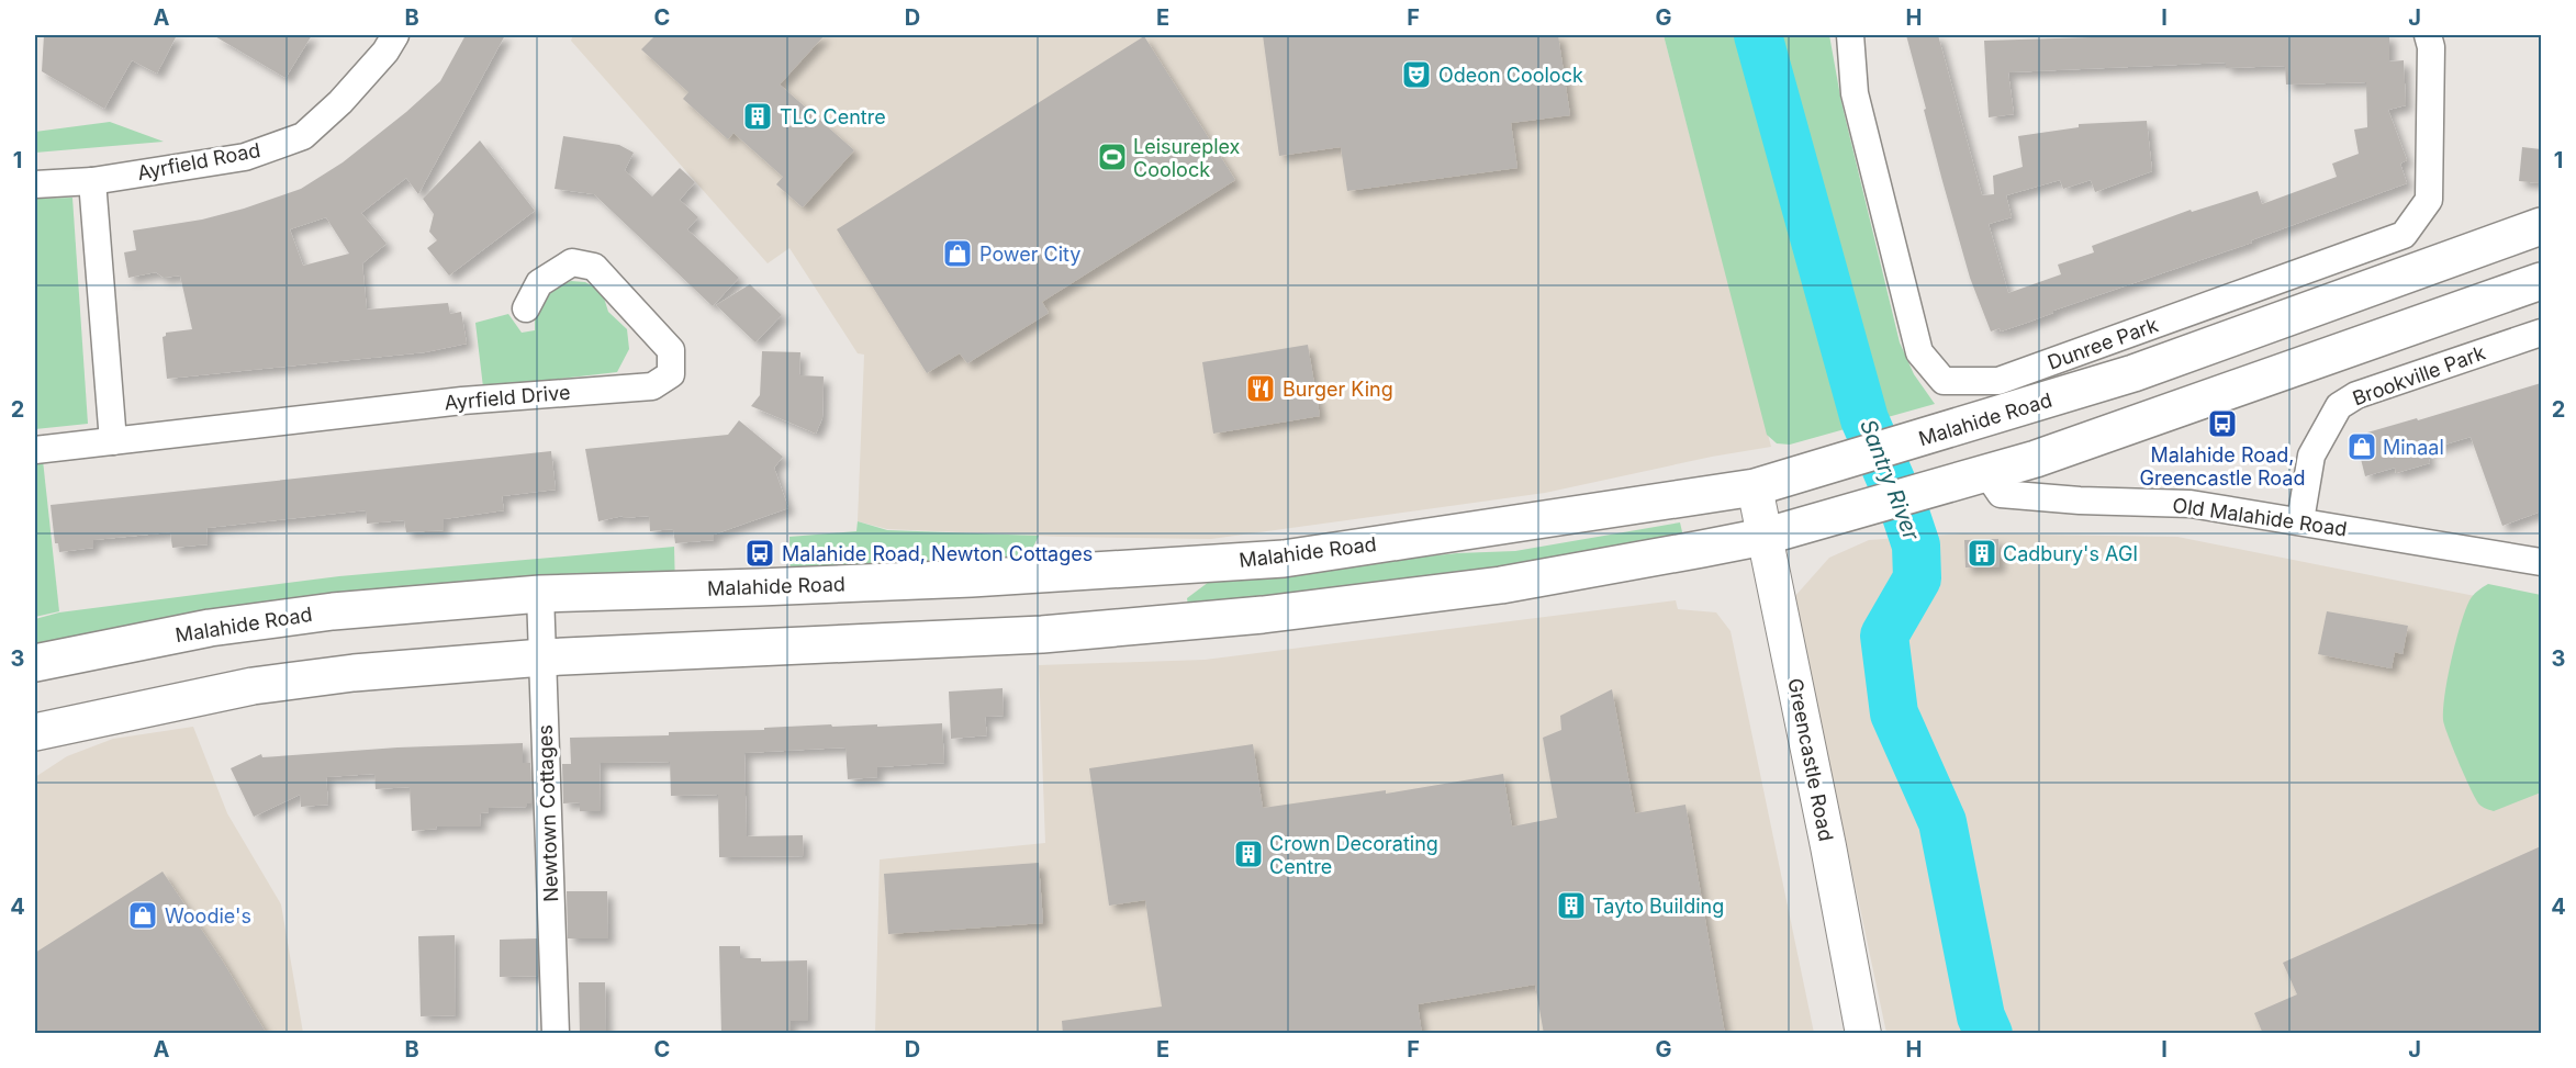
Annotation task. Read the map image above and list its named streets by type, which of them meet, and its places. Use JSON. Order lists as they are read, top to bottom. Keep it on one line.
{"streets":{"main road":["Malahide Road"],"street":["Ayrfield Road","Dunree Park","Brookville Park","Ayrfield Drive","Old Malahide Road","Greencastle Road","Newtown Cottages"]},"crossings":[["Brookville Park","Old Malahide Road"],["Malahide Road","Greencastle Road"],["Malahide Road","Newtown Cottages"]],"water":["Santry River"],"places":{"theatre":["Odeon Coolock"],"building":["TLC Centre","Cadbury's AGI","Crown Decorating Centre","Tayto Building"],"sports":["Leisureplex Coolock"],"shop":["Power City","Minaal","Woodie's"],"restaurant":["Burger King"],"bus stop":["Malahide Road, Greencastle Road","Malahide Road, Newton Cottages"]},"grid":{"columns":["A","B","C","D","E","F","G","H","I","J"],"rows":["1","2","3","4"]}}
